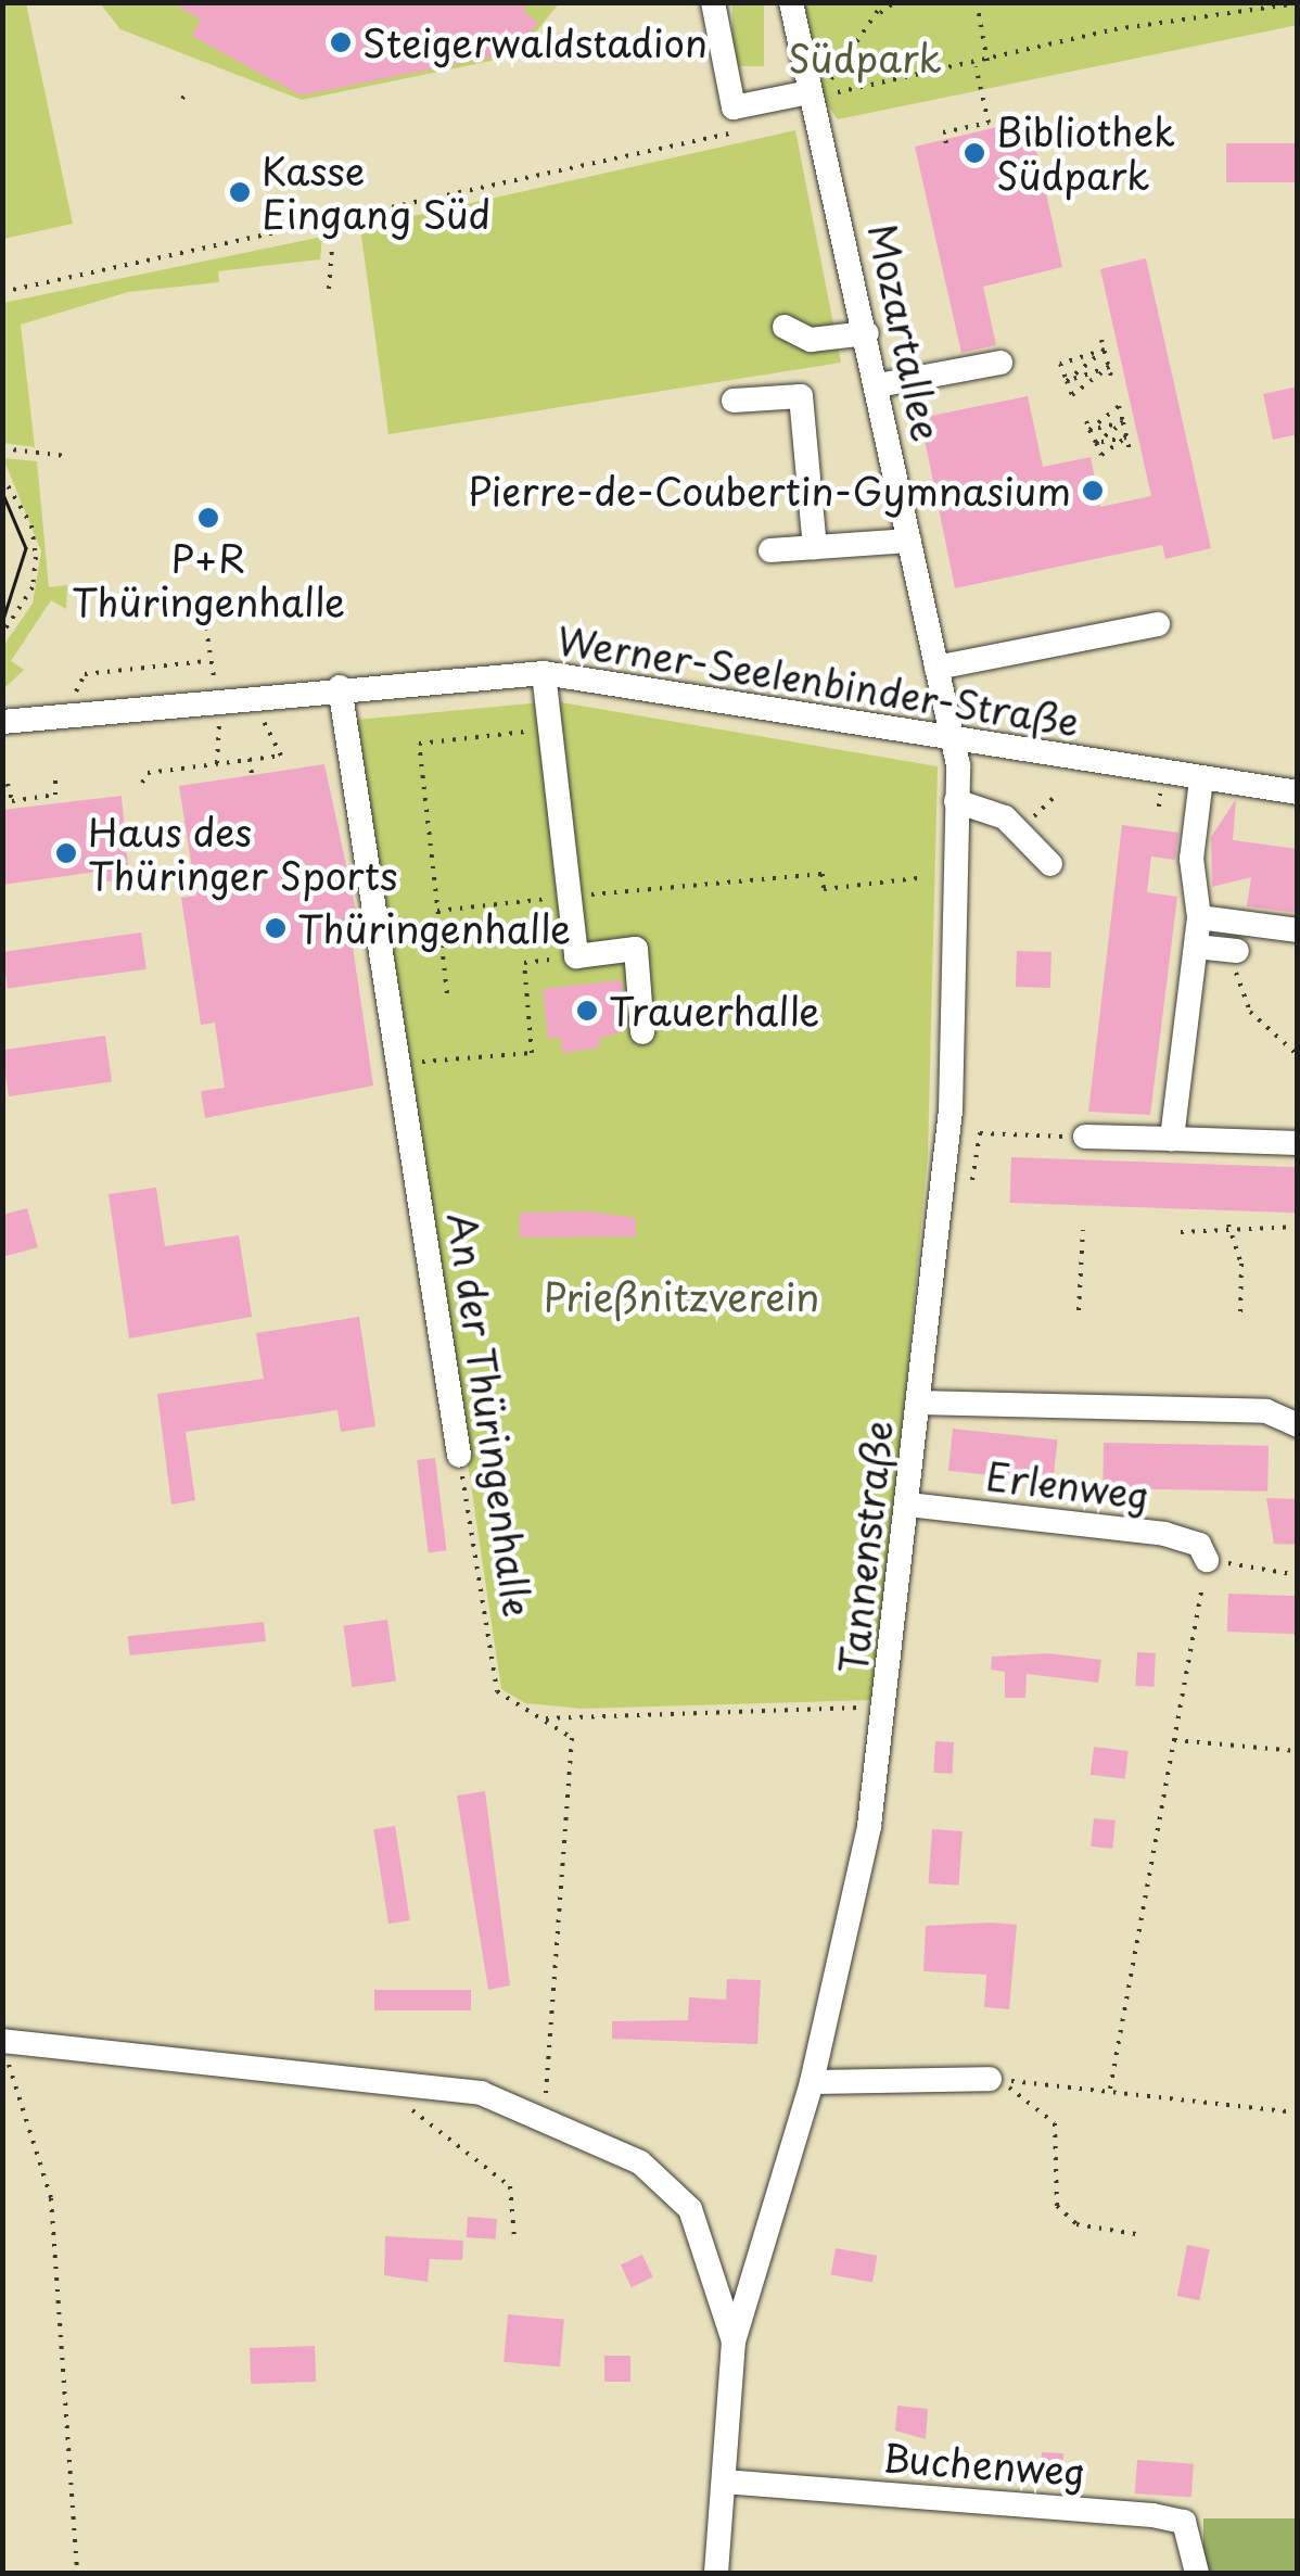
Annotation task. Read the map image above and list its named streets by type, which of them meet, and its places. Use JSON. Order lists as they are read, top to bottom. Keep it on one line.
{"streets":{"street":["Mozartallee","Werner-Seelenbinder-Straße","An der Thüringenhalle","Erlenweg","Tannenstraße","Buchenweg"]},"crossings":[["Mozartallee","Werner-Seelenbinder-Straße"],["Mozartallee","Tannenstraße"],["Werner-Seelenbinder-Straße","An der Thüringenhalle"],["Werner-Seelenbinder-Straße","Tannenstraße"],["Erlenweg","Tannenstraße"]],"parks":["Südpark","Prießnitzverein"],"places":["Steigerwaldstadion","Bibliothek Südpark","Kasse Eingang Süd","Pierre-de-Coubertin-Gymnasium","P+R Thüringenhalle","Haus des Thüringer Sports","Thüringenhalle","Trauerhalle"]}
